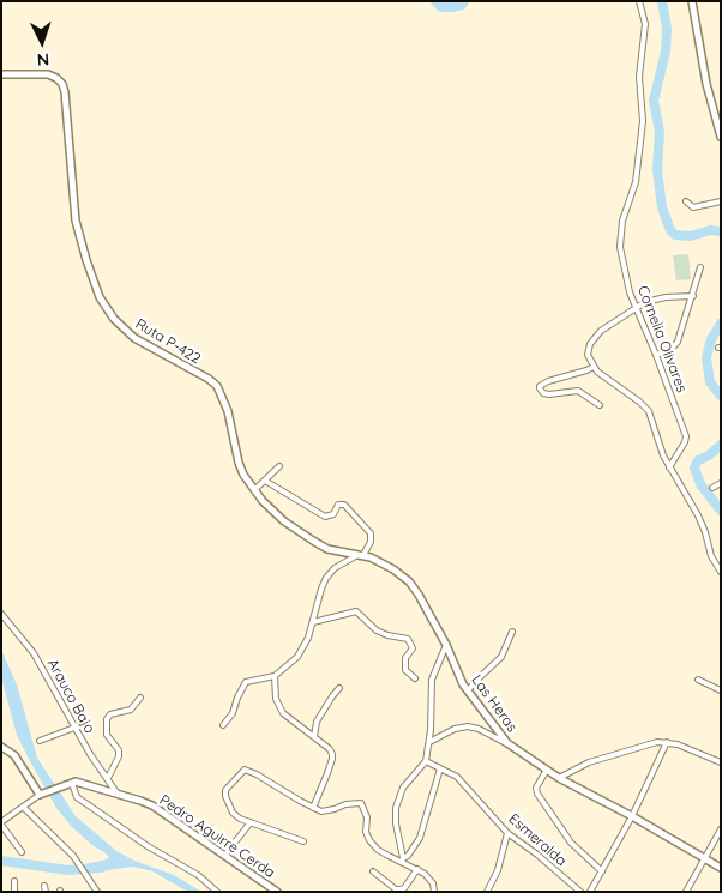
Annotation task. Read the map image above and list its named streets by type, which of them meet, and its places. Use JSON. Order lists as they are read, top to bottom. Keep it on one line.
{"streets":{"street":["Cornelia Olivares","Ruta P-422","Arauco Bajo","Las Heras","Pedro Aguirre Cerda","Esmeralda"]},"crossings":[["Ruta P-422","Las Heras"],["Arauco Bajo","Pedro Aguirre Cerda"]],"north":"bottom"}
